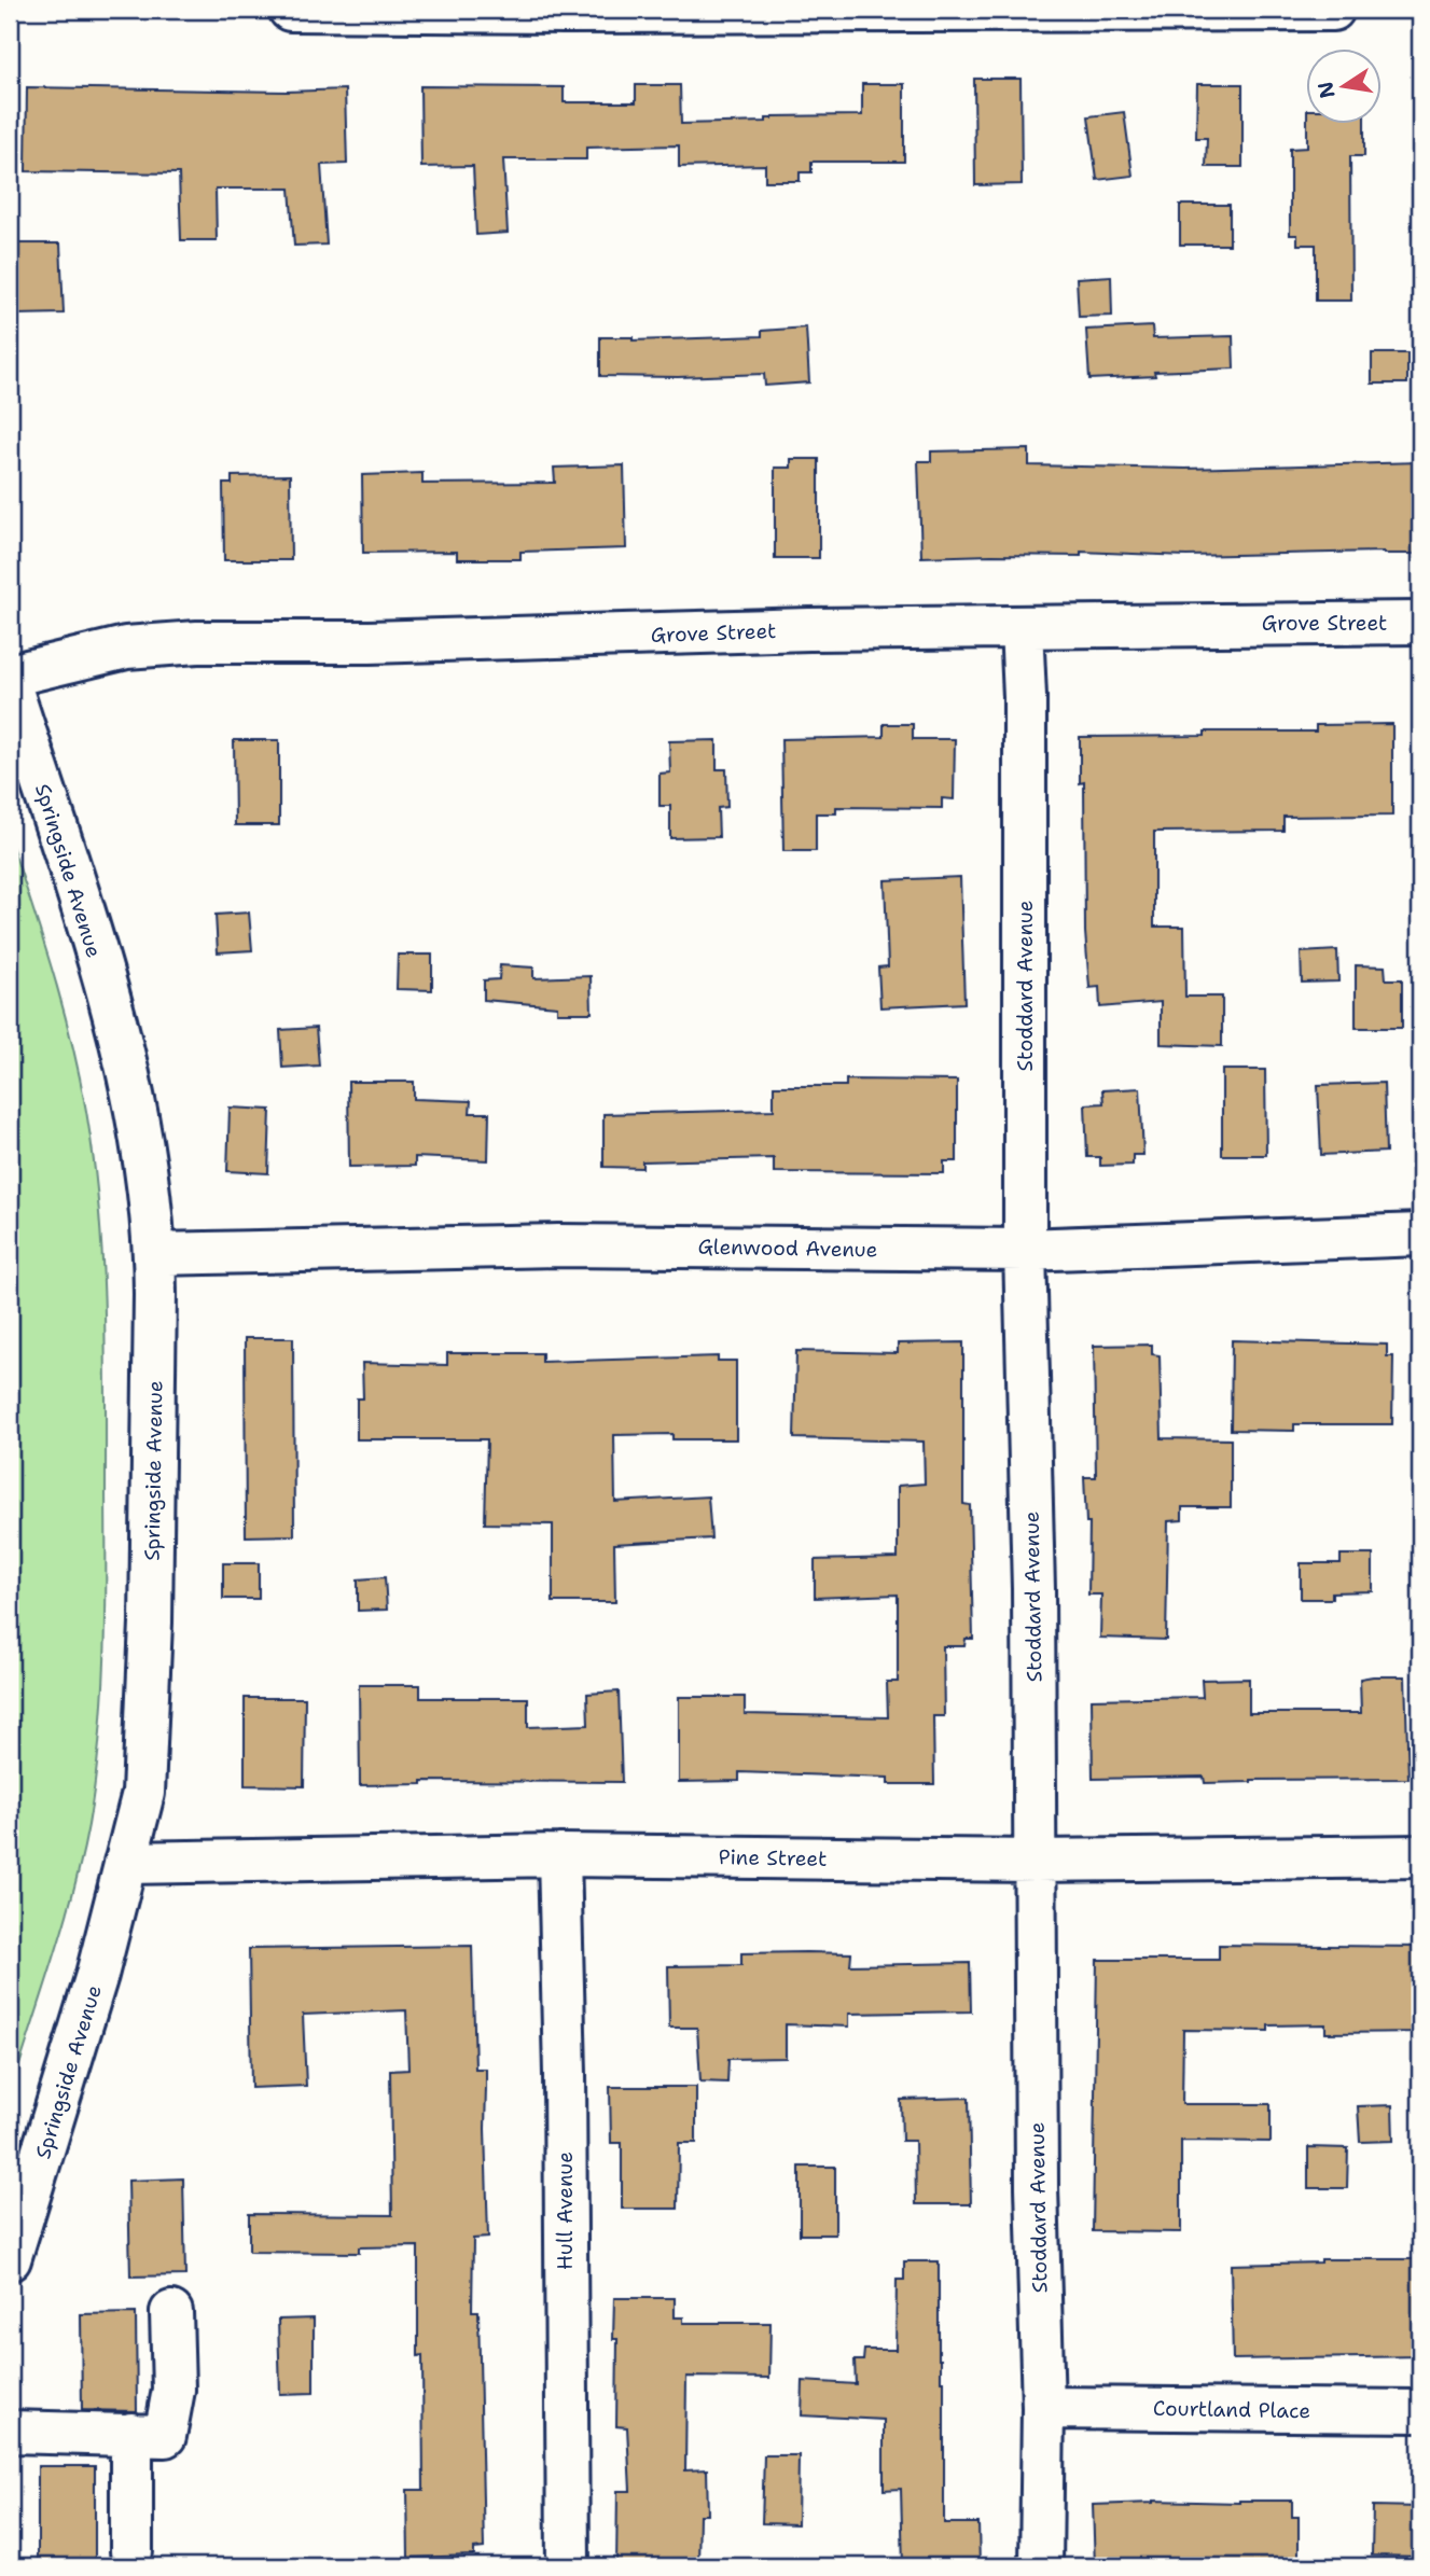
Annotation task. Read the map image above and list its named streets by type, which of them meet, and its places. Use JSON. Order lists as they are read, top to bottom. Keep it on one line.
{"streets":{"street":["Grove Street","Springside Avenue","Stoddard Avenue","Glenwood Avenue","Pine Street","Hull Avenue","Courtland Place"]},"crossings":[["Grove Street","Stoddard Avenue"],["Springside Avenue","Glenwood Avenue"],["Springside Avenue","Pine Street"],["Stoddard Avenue","Glenwood Avenue"],["Stoddard Avenue","Pine Street"],["Stoddard Avenue","Courtland Place"],["Pine Street","Hull Avenue"]],"north":"left"}
